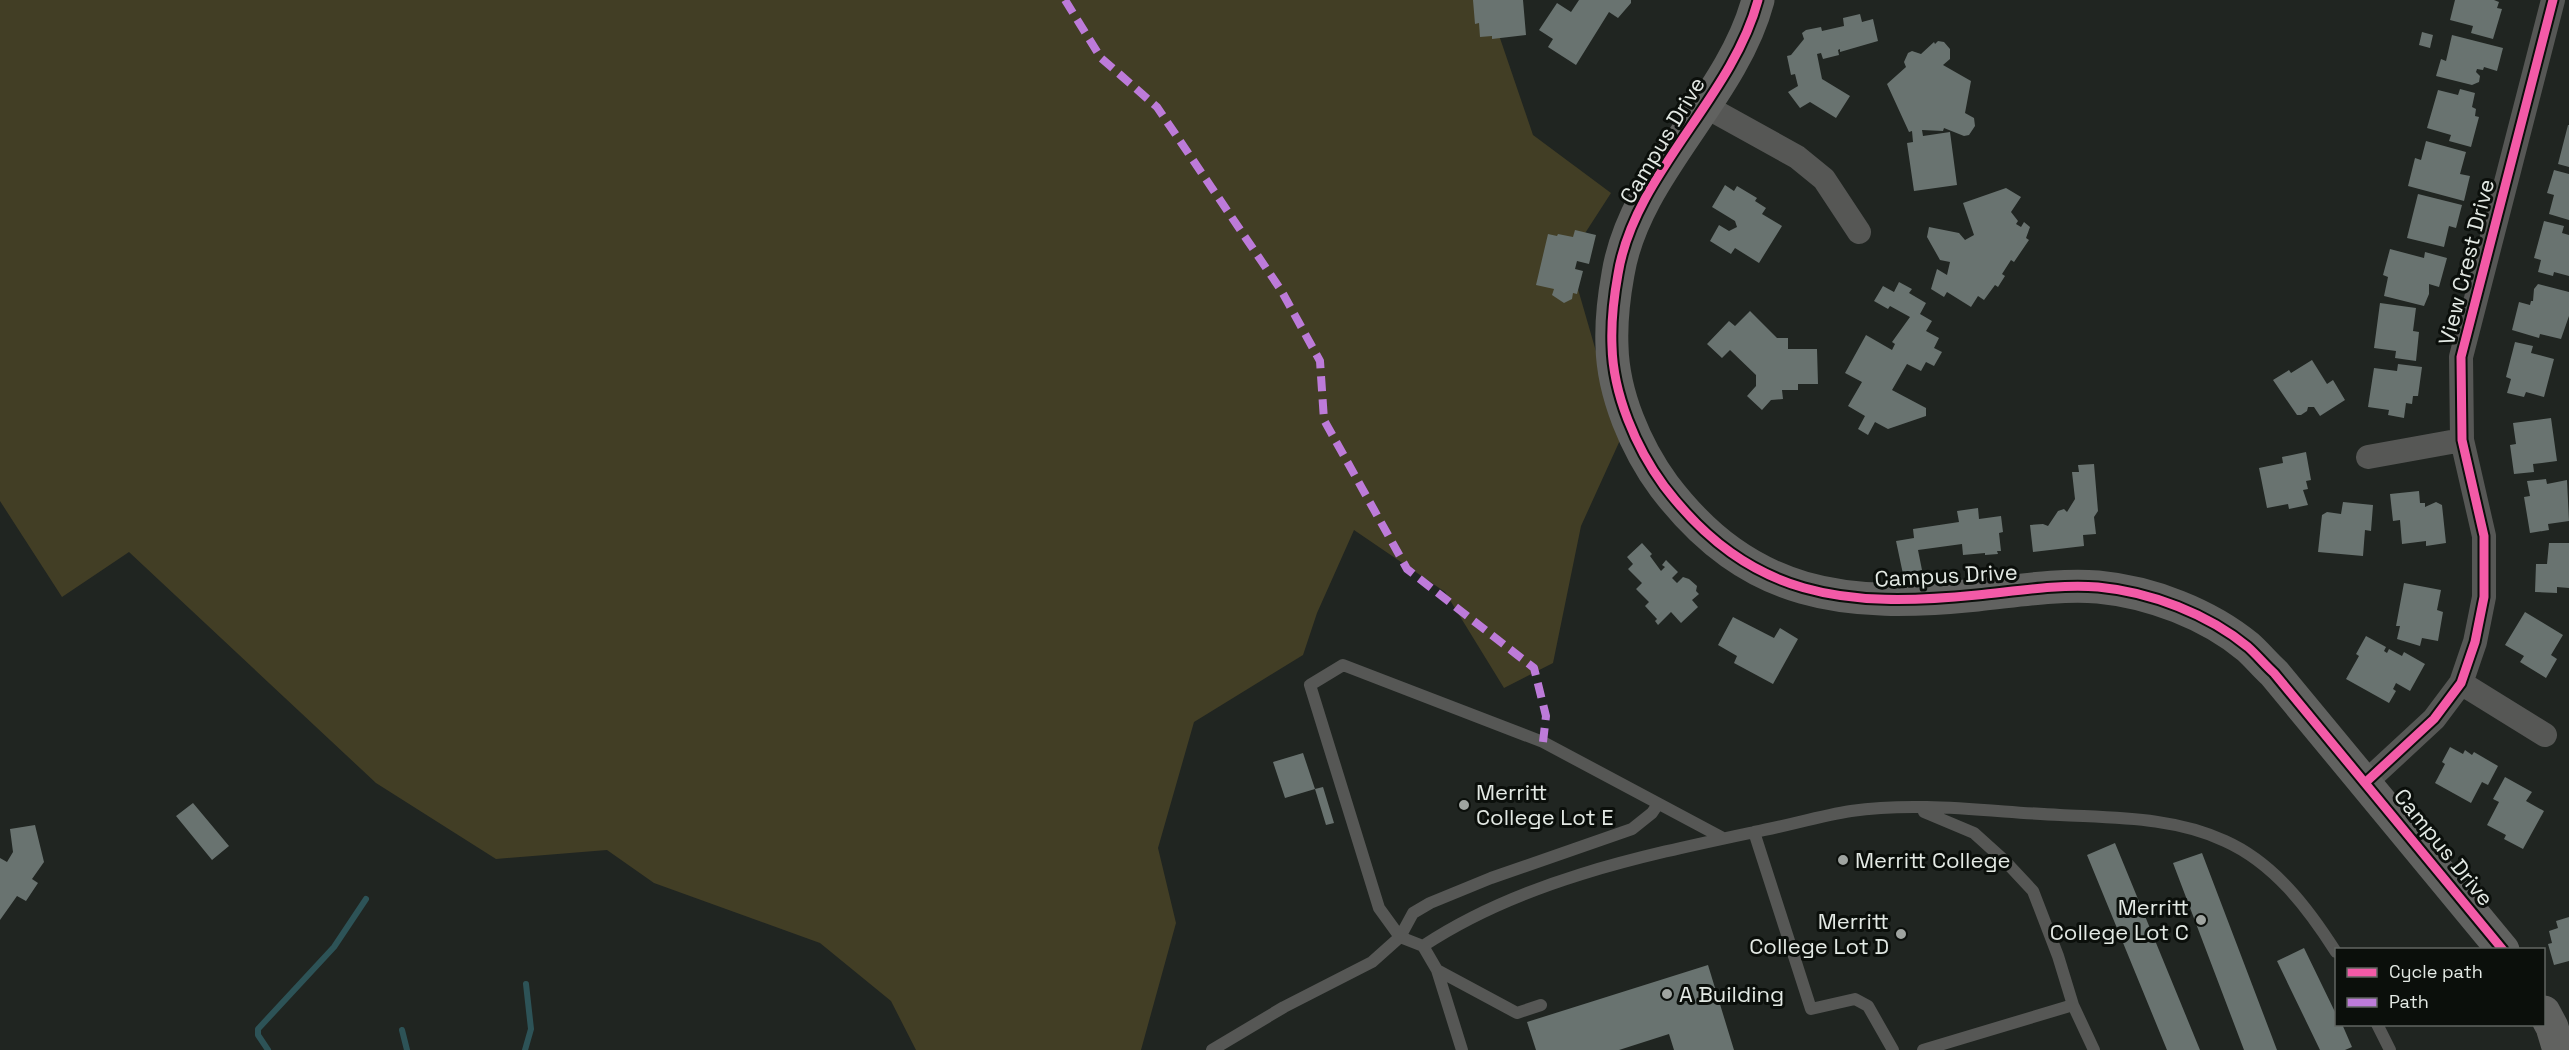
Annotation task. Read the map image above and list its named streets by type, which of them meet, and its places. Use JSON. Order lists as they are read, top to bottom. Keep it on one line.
{"streets":{"street":["Campus Drive","View Crest Drive"]},"crossings":[["Campus Drive","View Crest Drive"]],"places":["Merritt College Lot E","Merritt College","Merritt College Lot C","Merritt College Lot D","A Building"],"legend":["Cycle path","Path"]}
